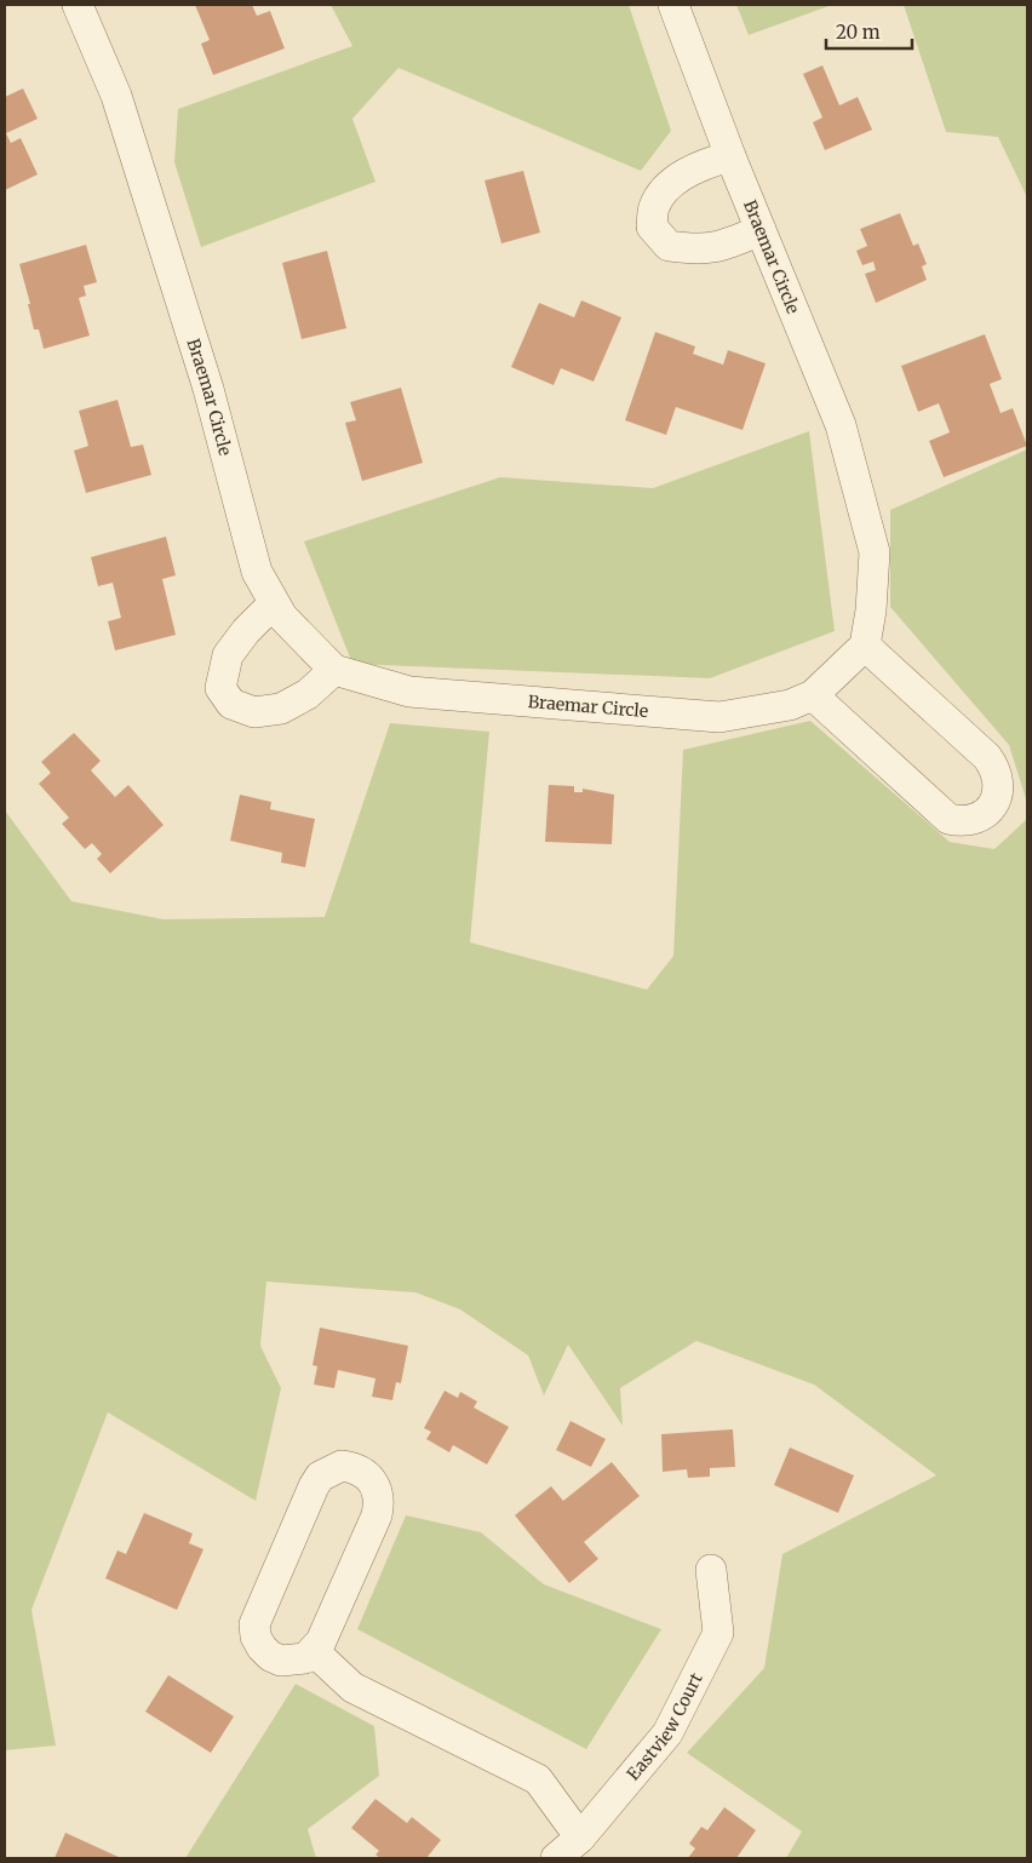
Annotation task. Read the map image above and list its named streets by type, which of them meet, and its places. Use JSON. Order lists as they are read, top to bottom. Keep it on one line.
{"streets":{"street":["Braemar Circle","Eastview Court"]},"scale_bar":"20 m"}
